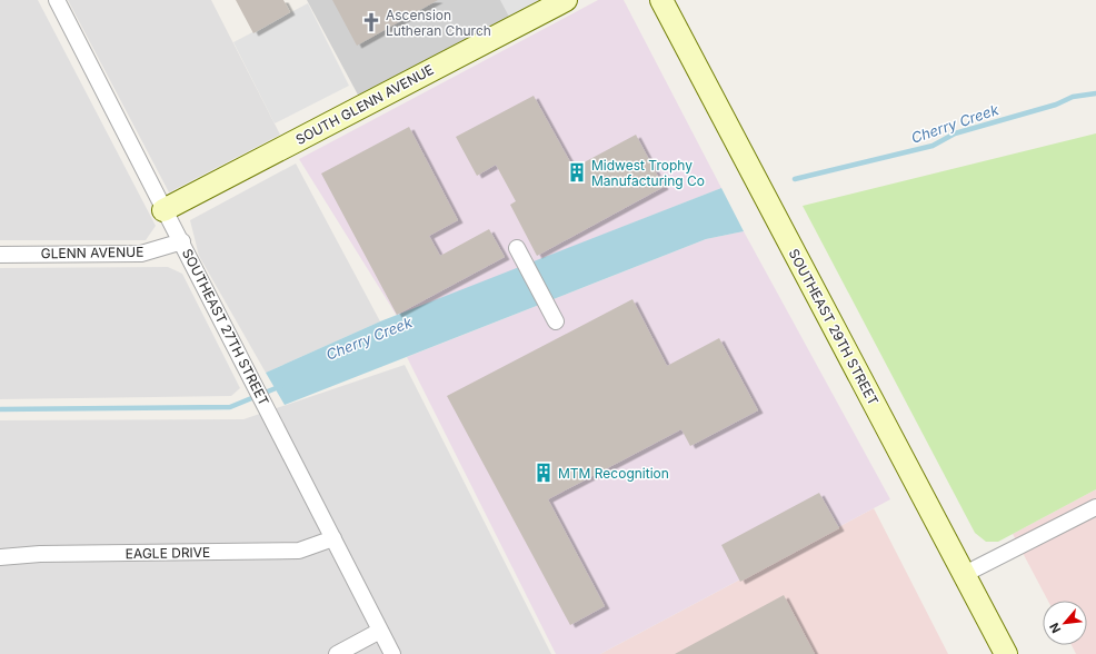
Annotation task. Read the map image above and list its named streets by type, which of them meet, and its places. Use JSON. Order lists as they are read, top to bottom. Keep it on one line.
{"streets":{"main road":["SOUTH GLENN AVENUE","SOUTHEAST 29TH STREET"],"street":["GLENN AVENUE","SOUTHEAST 27TH STREET","EAGLE DRIVE"]},"crossings":[["SOUTH GLENN AVENUE","SOUTHEAST 27TH STREET"],["GLENN AVENUE","SOUTHEAST 27TH STREET"],["SOUTHEAST 27TH STREET","EAGLE DRIVE"]],"water":["Cherry Creek"],"places":{"church":["Ascension Lutheran Church"],"building":["Midwest Trophy Manufacturing Co","MTM Recognition"]},"north":"bottom left"}
